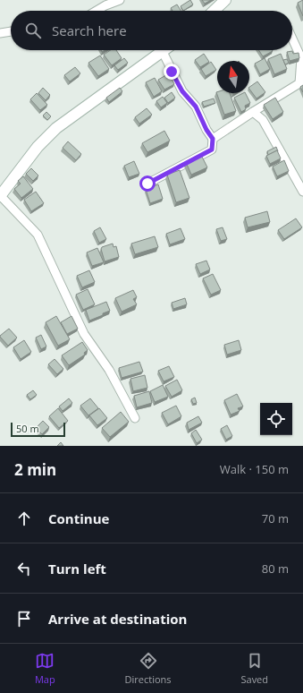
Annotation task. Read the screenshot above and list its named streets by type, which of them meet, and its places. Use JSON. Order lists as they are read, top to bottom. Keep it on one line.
{"scale_bar":"50 m","north":"top","page":{"search":"Search here","scale":"50 m","heading":["2 min","Walk · 150 m"],"list":[["Continue","70 m"],["Turn left","80 m"],"Arrive at destination"],"nav":["Map","Directions","Saved"]}}
